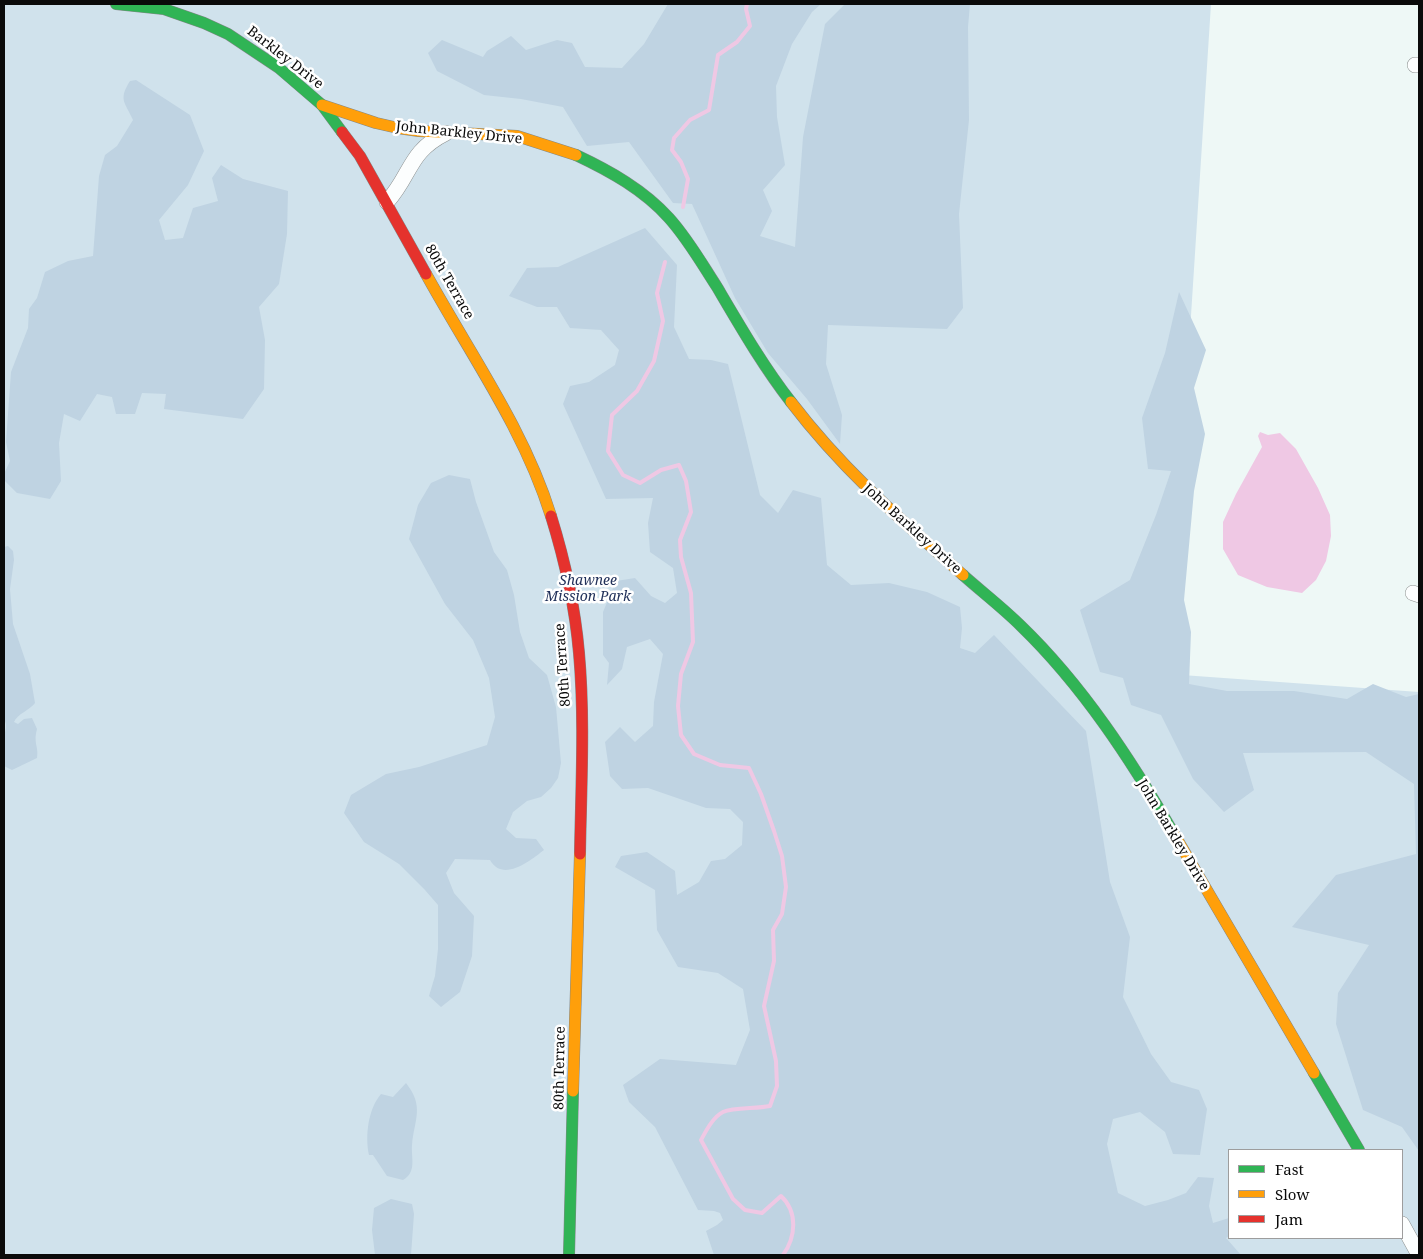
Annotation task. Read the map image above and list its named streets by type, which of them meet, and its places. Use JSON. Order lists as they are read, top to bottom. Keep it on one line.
{"streets":{"street":["Barkley Drive","John Barkley Drive","80th Terrace"]},"crossings":[["Barkley Drive","John Barkley Drive"],["Barkley Drive","80th Terrace"],["John Barkley Drive","80th Terrace"]],"parks":["Shawnee Mission Park"],"legend":["Fast","Slow","Jam"]}
